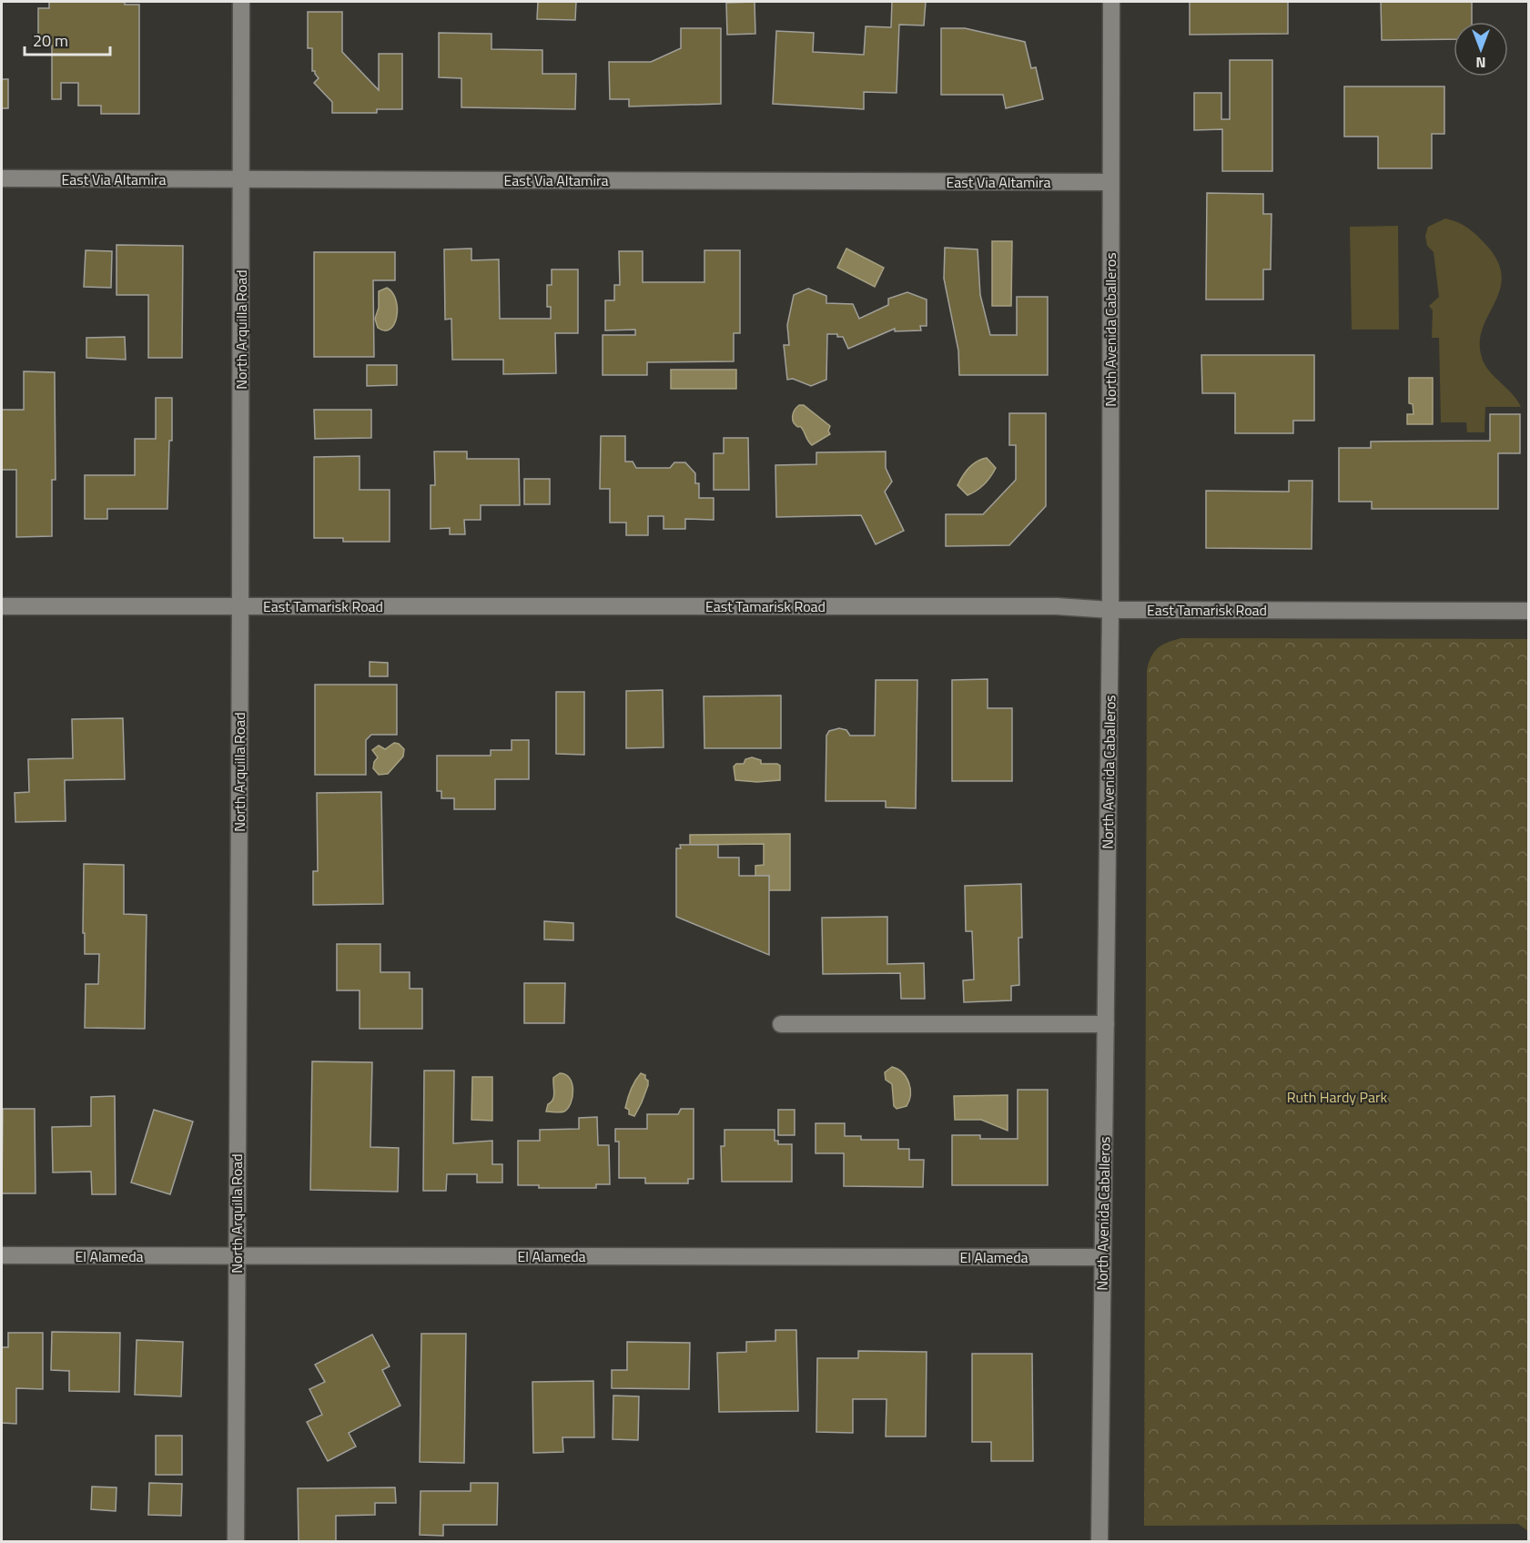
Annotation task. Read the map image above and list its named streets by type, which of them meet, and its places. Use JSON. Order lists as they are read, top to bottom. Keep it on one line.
{"streets":{"street":["East Via Altamira","North Arquilla Road","North Avenida Caballeros","East Tamarisk Road","El Alameda"]},"crossings":[["East Via Altamira","North Arquilla Road"],["East Via Altamira","North Avenida Caballeros"],["North Arquilla Road","East Tamarisk Road"],["North Arquilla Road","El Alameda"],["North Avenida Caballeros","East Tamarisk Road"],["North Avenida Caballeros","El Alameda"]],"parks":["Ruth Hardy Park"],"scale_bar":"20 m","north":"bottom"}
